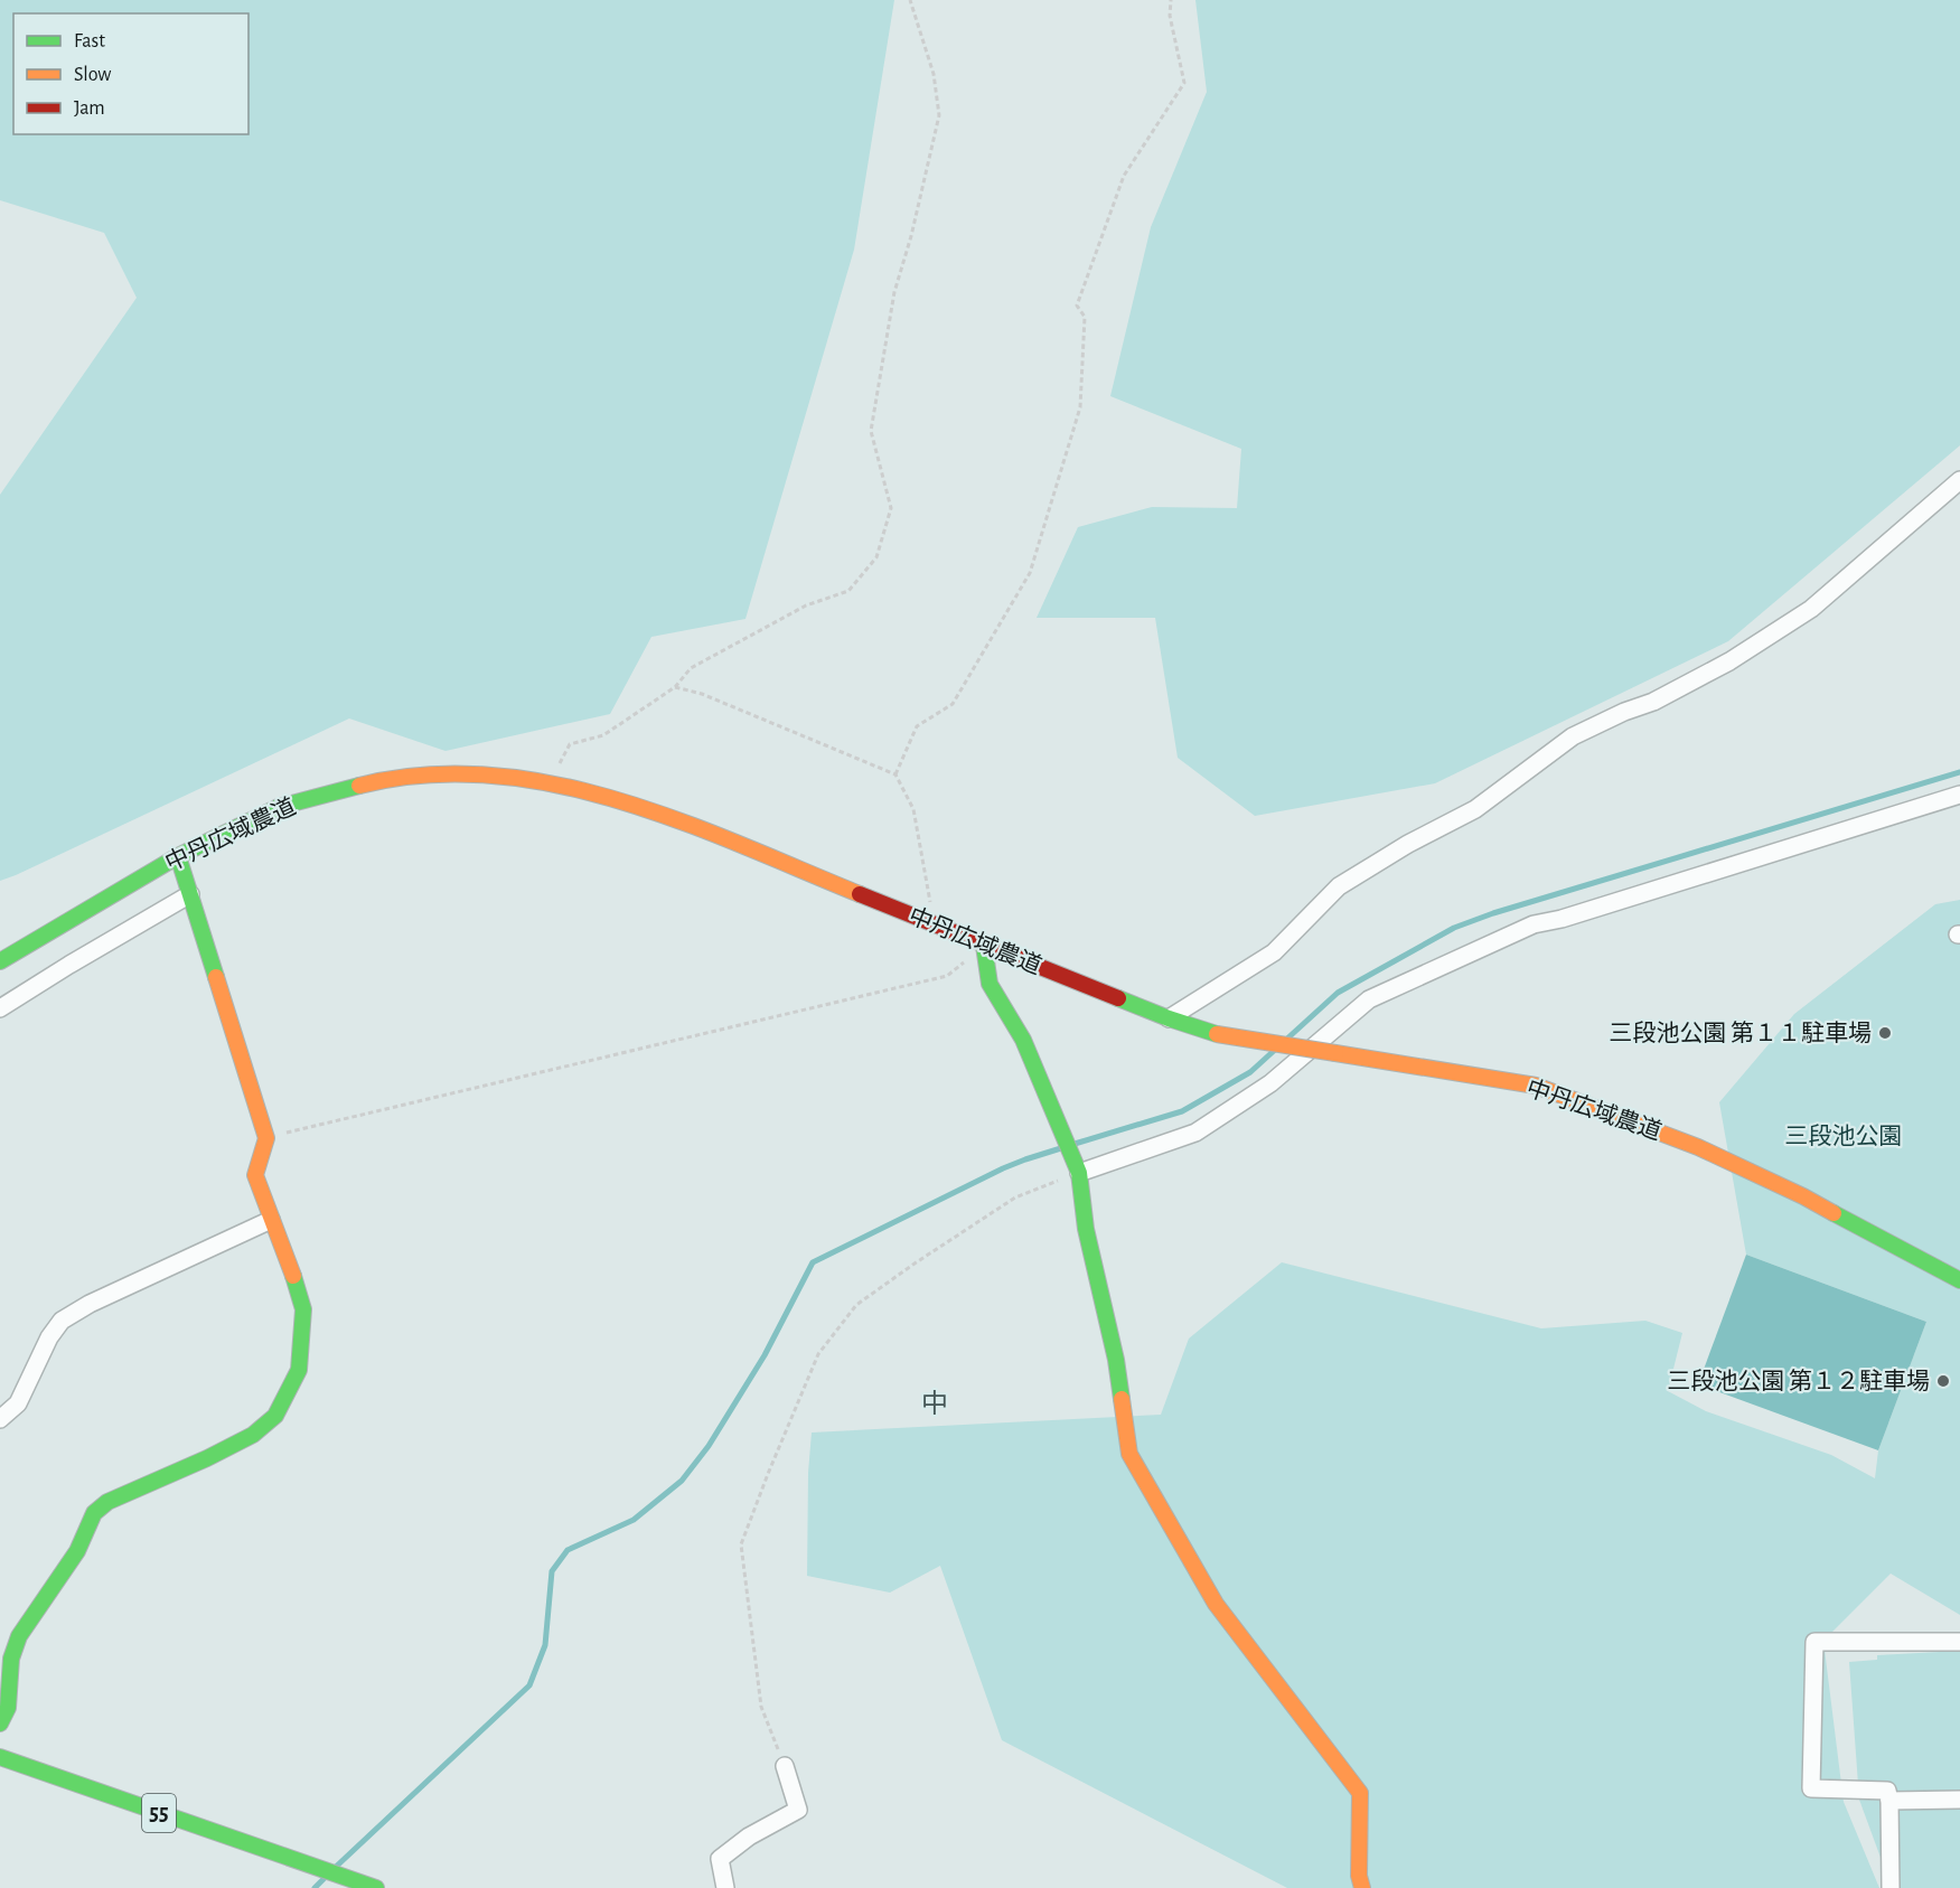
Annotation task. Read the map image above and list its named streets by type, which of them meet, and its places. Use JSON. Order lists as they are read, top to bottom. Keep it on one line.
{"streets":{"street":["中丹広域農道","55"]},"districts":["中"],"parks":["三段池公園"],"places":["三段池公園 第１１駐車場","三段池公園 第１２駐車場"],"legend":["Fast","Slow","Jam"]}
